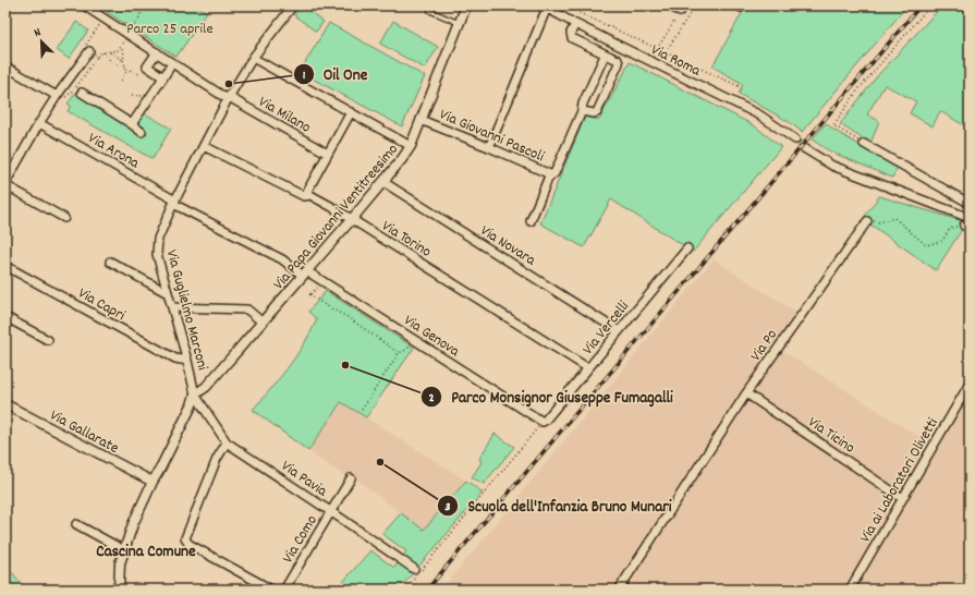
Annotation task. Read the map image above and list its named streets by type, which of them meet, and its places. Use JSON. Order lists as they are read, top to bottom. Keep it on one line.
{"streets":{"street":["Via Roma","Via Milano","Via Giovanni Pascoli","Via Arona","Via Papa Giovanni Ventitreesimo","Via Torino","Via Novara","Via Capri","Via Guglielmo Marconi","Via Vercelli","Via Genova","Via Po","Via Gallarate","Via Ticino","Via Pavia","Via ai Laboratori Olivetti","Via Como"]},"crossings":[["Via Milano","Via Guglielmo Marconi"],["Via Giovanni Pascoli","Via Papa Giovanni Ventitreesimo"],["Via Arona","Via Guglielmo Marconi"],["Via Arona","Via Genova"],["Via Papa Giovanni Ventitreesimo","Via Torino"],["Via Papa Giovanni Ventitreesimo","Via Novara"],["Via Papa Giovanni Ventitreesimo","Via Guglielmo Marconi"],["Via Papa Giovanni Ventitreesimo","Via Genova"],["Via Papa Giovanni Ventitreesimo","Via Pavia"],["Via Torino","Via Guglielmo Marconi"],["Via Torino","Via Vercelli"],["Via Novara","Via Vercelli"],["Via Capri","Via Guglielmo Marconi"],["Via Guglielmo Marconi","Via Genova"],["Via Guglielmo Marconi","Via Gallarate"],["Via Guglielmo Marconi","Via Pavia"],["Via Vercelli","Via Genova"],["Via Po","Via Ticino"],["Via Ticino","Via ai Laboratori Olivetti"],["Via Pavia","Via Como"]],"districts":["Cascina Comune"],"parks":["Parco 25 aprile"],"places":["Oil One","Parco Monsignor Giuseppe Fumagalli","Scuola dell'Infanzia Bruno Munari"],"north":"top left"}
